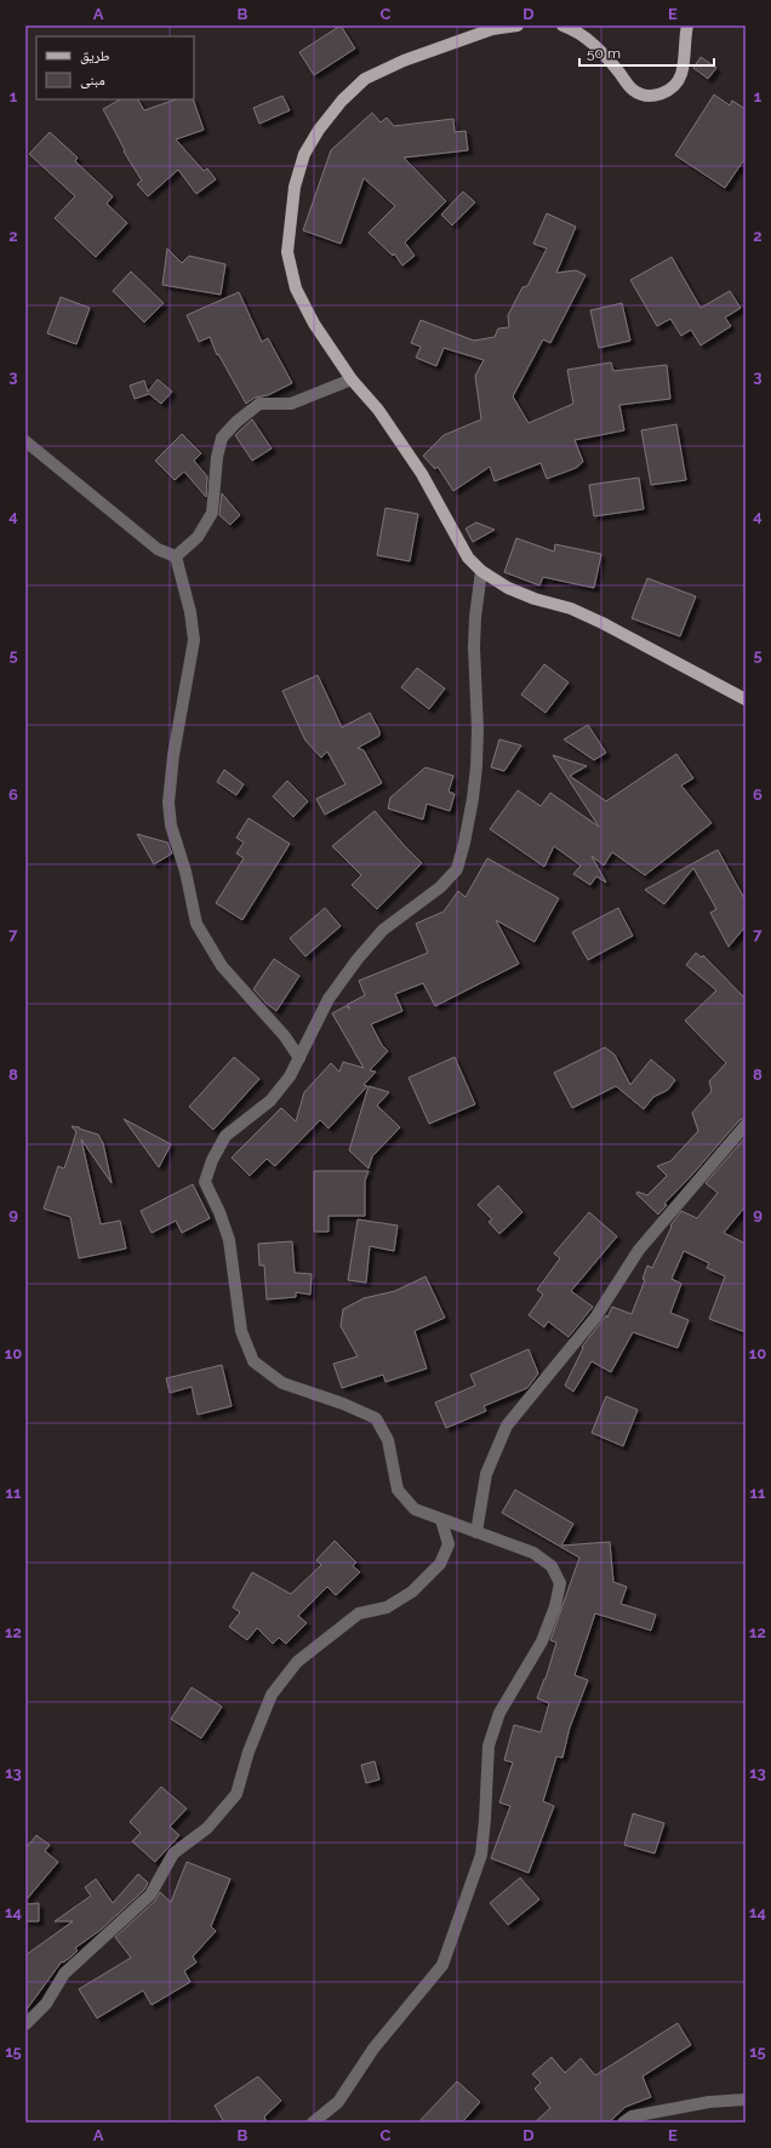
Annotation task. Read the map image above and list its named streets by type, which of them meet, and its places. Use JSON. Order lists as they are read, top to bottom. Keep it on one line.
{"legend":["طريق","مبنى"],"scale_bar":"50 m","grid":{"columns":["A","B","C","D","E"],"rows":["1","2","3","4","5","6","7","8","9","10","11","12","13","14","15"]}}
